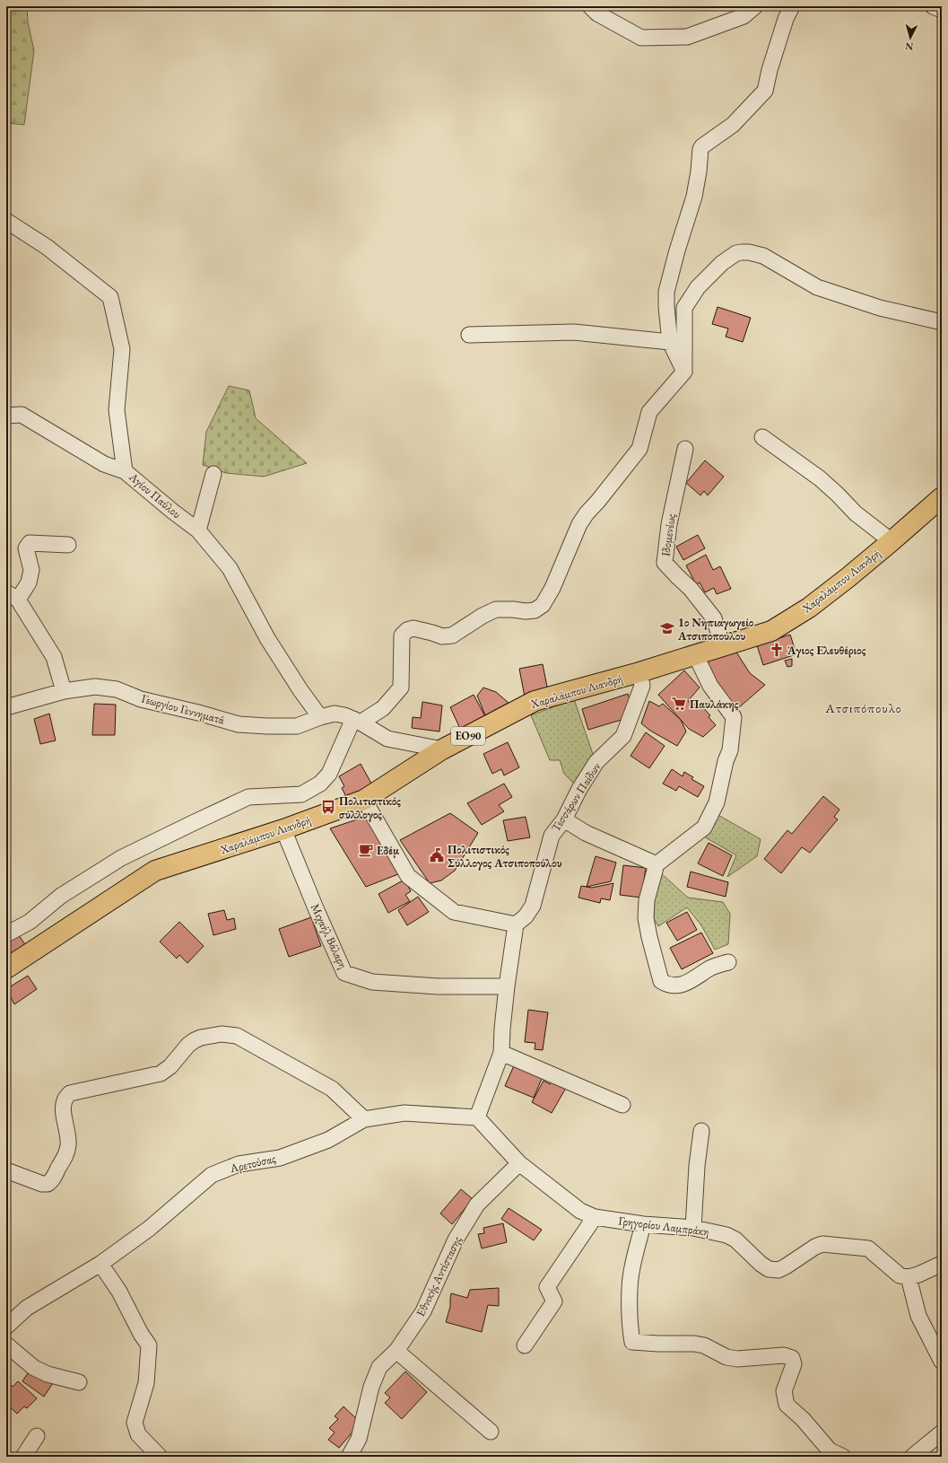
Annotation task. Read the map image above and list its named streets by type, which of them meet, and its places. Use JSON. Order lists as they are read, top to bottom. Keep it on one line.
{"streets":{"main road":["Χαραλάμπου Λιανδρή","ΕΟ90"],"street":["Αγίου Παύλου","Ιδομενέως","Γεωργίου Γεννηματά","Τεσσάρων Παίδων","Μιχαήλ Βάλαρη","Αρετούσας","Γρηγορίου Λαμπράκη","Εθνικής Αντίστασης"]},"crossings":[["Αγίου Παύλου","Γεωργίου Γεννηματά"],["Ιδομενέως","Χαραλάμπου Λιανδρή"],["Χαραλάμπου Λιανδρή","Γεωργίου Γεννηματά"],["Χαραλάμπου Λιανδρή","Τεσσάρων Παίδων"],["Χαραλάμπου Λιανδρή","Μιχαήλ Βάλαρη"],["Αρετούσας","Γρηγορίου Λαμπράκη"],["Γρηγορίου Λαμπράκη","Εθνικής Αντίστασης"]],"districts":["Ατσιπόπουλο"],"places":{"school or university":["1ο Νηπιαγωγείο Ατσιποπούλου"],"church":["Άγιος Ελευθέριος"],"supermarket":["Παυλάκης"],"bus stop":["Πολιτιστικός σύλλογος"],"cafe":["Εδέμ"],"public building":["Πολιτιστικός Σύλλογος Ατσιποπούλου"]},"north":"bottom"}
